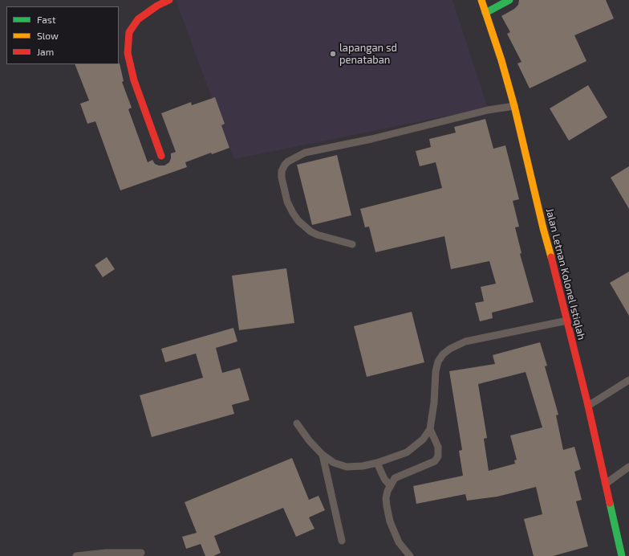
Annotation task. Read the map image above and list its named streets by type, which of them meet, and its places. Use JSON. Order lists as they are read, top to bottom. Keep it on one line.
{"streets":{"street":["Jalan Letnan Kolonel Istiqlah"]},"places":["lapangan sd penataban"],"legend":["Fast","Slow","Jam"]}
